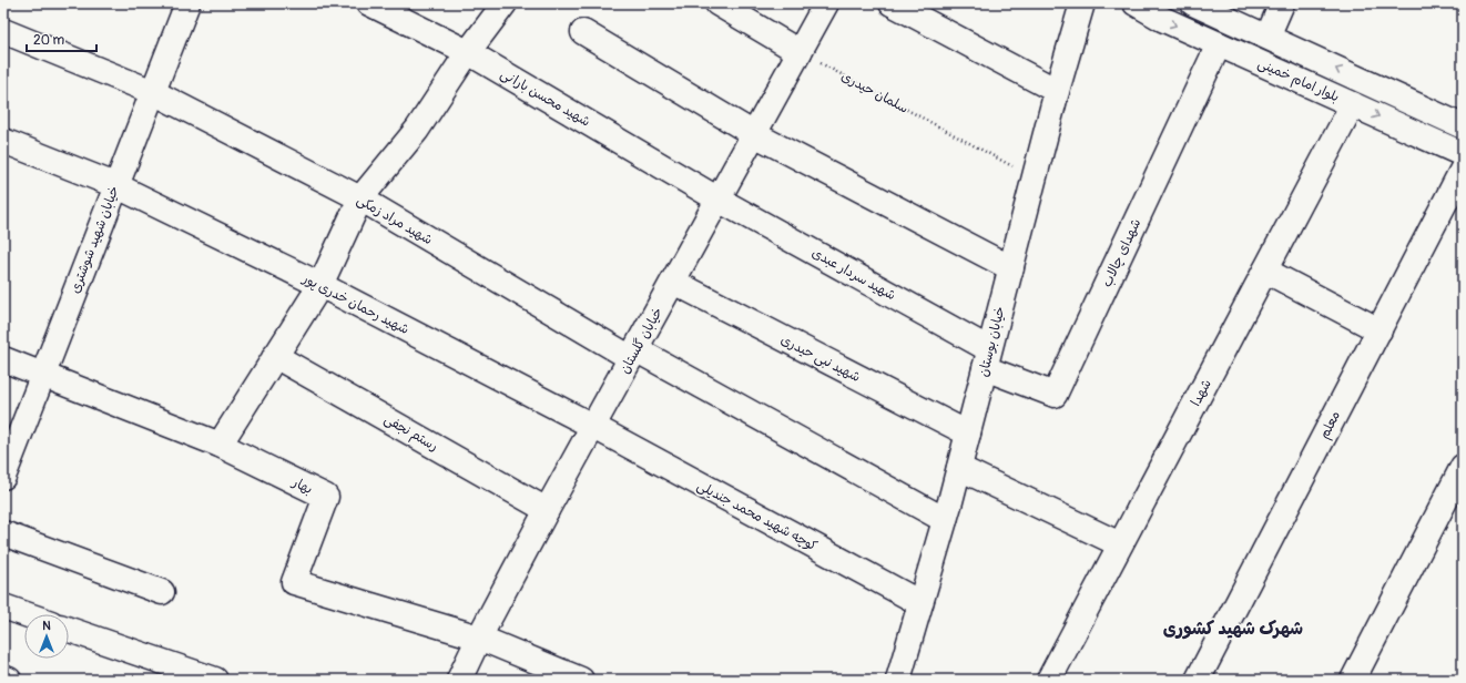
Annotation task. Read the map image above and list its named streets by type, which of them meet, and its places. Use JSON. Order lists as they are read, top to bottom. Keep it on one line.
{"streets":{"street":["بلوار امام خمینی","شهید محسن بارانی","شهید مراد زمکی","خیابان شهید شوشتری","شهدای چالاب","شهید سردار عبدی","شهید رحمان خدری پور","خیابان گلستان","خیابان بوستان","شهید نبی حیدری","شهدا","معلم","رستم نجفی","بهار","کوچه شهید محمد جندیلی"],"path":["سلمان حیدری"]},"crossings":[["بلوار امام خمینی","شهدای چالاب"],["بلوار امام خمینی","شهدا"],["سلمان حیدری","خیابان گلستان"],["سلمان حیدری","خیابان بوستان"],["شهید محسن بارانی","شهید سردار عبدی"],["شهید محسن بارانی","خیابان گلستان"],["شهید مراد زمکی","خیابان شهید شوشتری"],["شهید مراد زمکی","خیابان گلستان"],["شهید مراد زمکی","خیابان بوستان"],["خیابان شهید شوشتری","شهید رحمان خدری پور"],["خیابان شهید شوشتری","بهار"],["شهدای چالاب","شهید سردار عبدی"],["شهدای چالاب","خیابان بوستان"],["شهید سردار عبدی","خیابان گلستان"],["شهید سردار عبدی","خیابان بوستان"],["شهید رحمان خدری پور","خیابان گلستان"],["شهید رحمان خدری پور","کوچه شهید محمد جندیلی"],["خیابان گلستان","شهید نبی حیدری"],["خیابان گلستان","رستم نجفی"],["خیابان گلستان","بهار"],["خیابان گلستان","کوچه شهید محمد جندیلی"],["خیابان بوستان","شهید نبی حیدری"],["خیابان بوستان","کوچه شهید محمد جندیلی"]],"districts":["شهرک شهید کشوری"],"scale_bar":"20 m","north":"top"}
